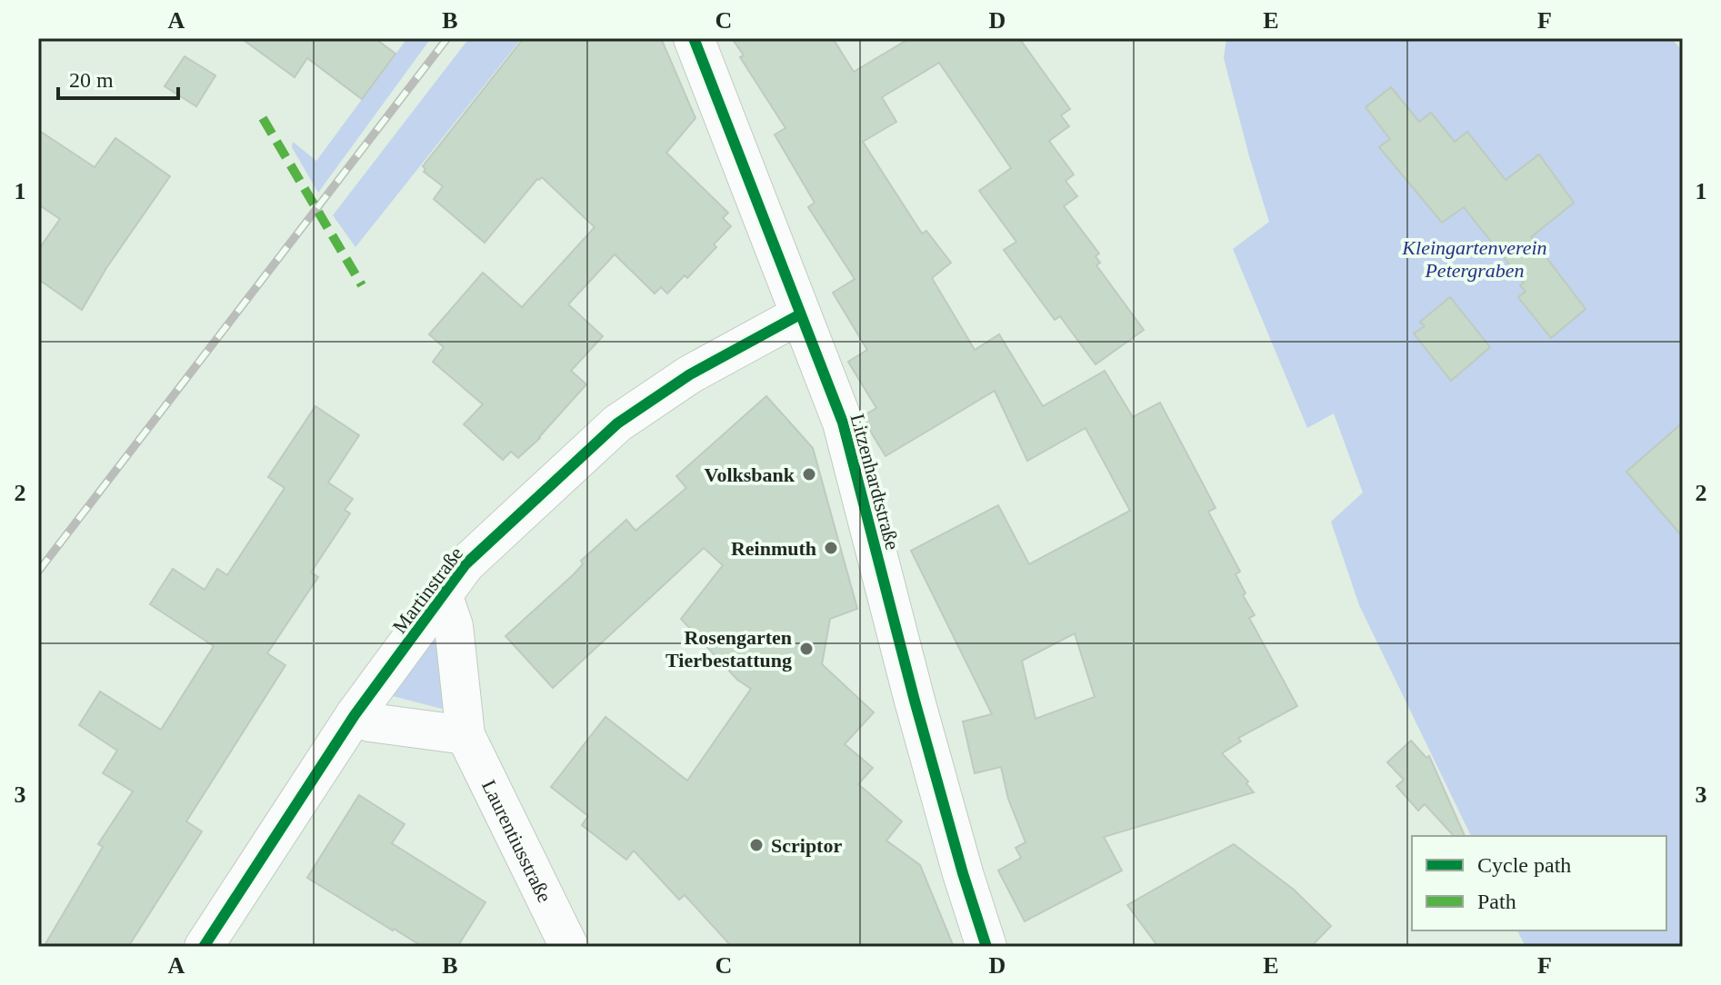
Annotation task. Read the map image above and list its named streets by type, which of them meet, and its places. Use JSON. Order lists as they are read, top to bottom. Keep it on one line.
{"streets":{"street":["Litzenhardtstraße","Martinstraße","Laurentiusstraße"]},"crossings":[["Litzenhardtstraße","Martinstraße"],["Martinstraße","Laurentiusstraße"]],"parks":["Kleingartenverein Petergraben"],"places":["Volksbank","Reinmuth","Rosengarten Tierbestattung","Scriptor"],"legend":["Cycle path","Path"],"scale_bar":"20 m","grid":{"columns":["A","B","C","D","E","F"],"rows":["1","2","3"]}}
